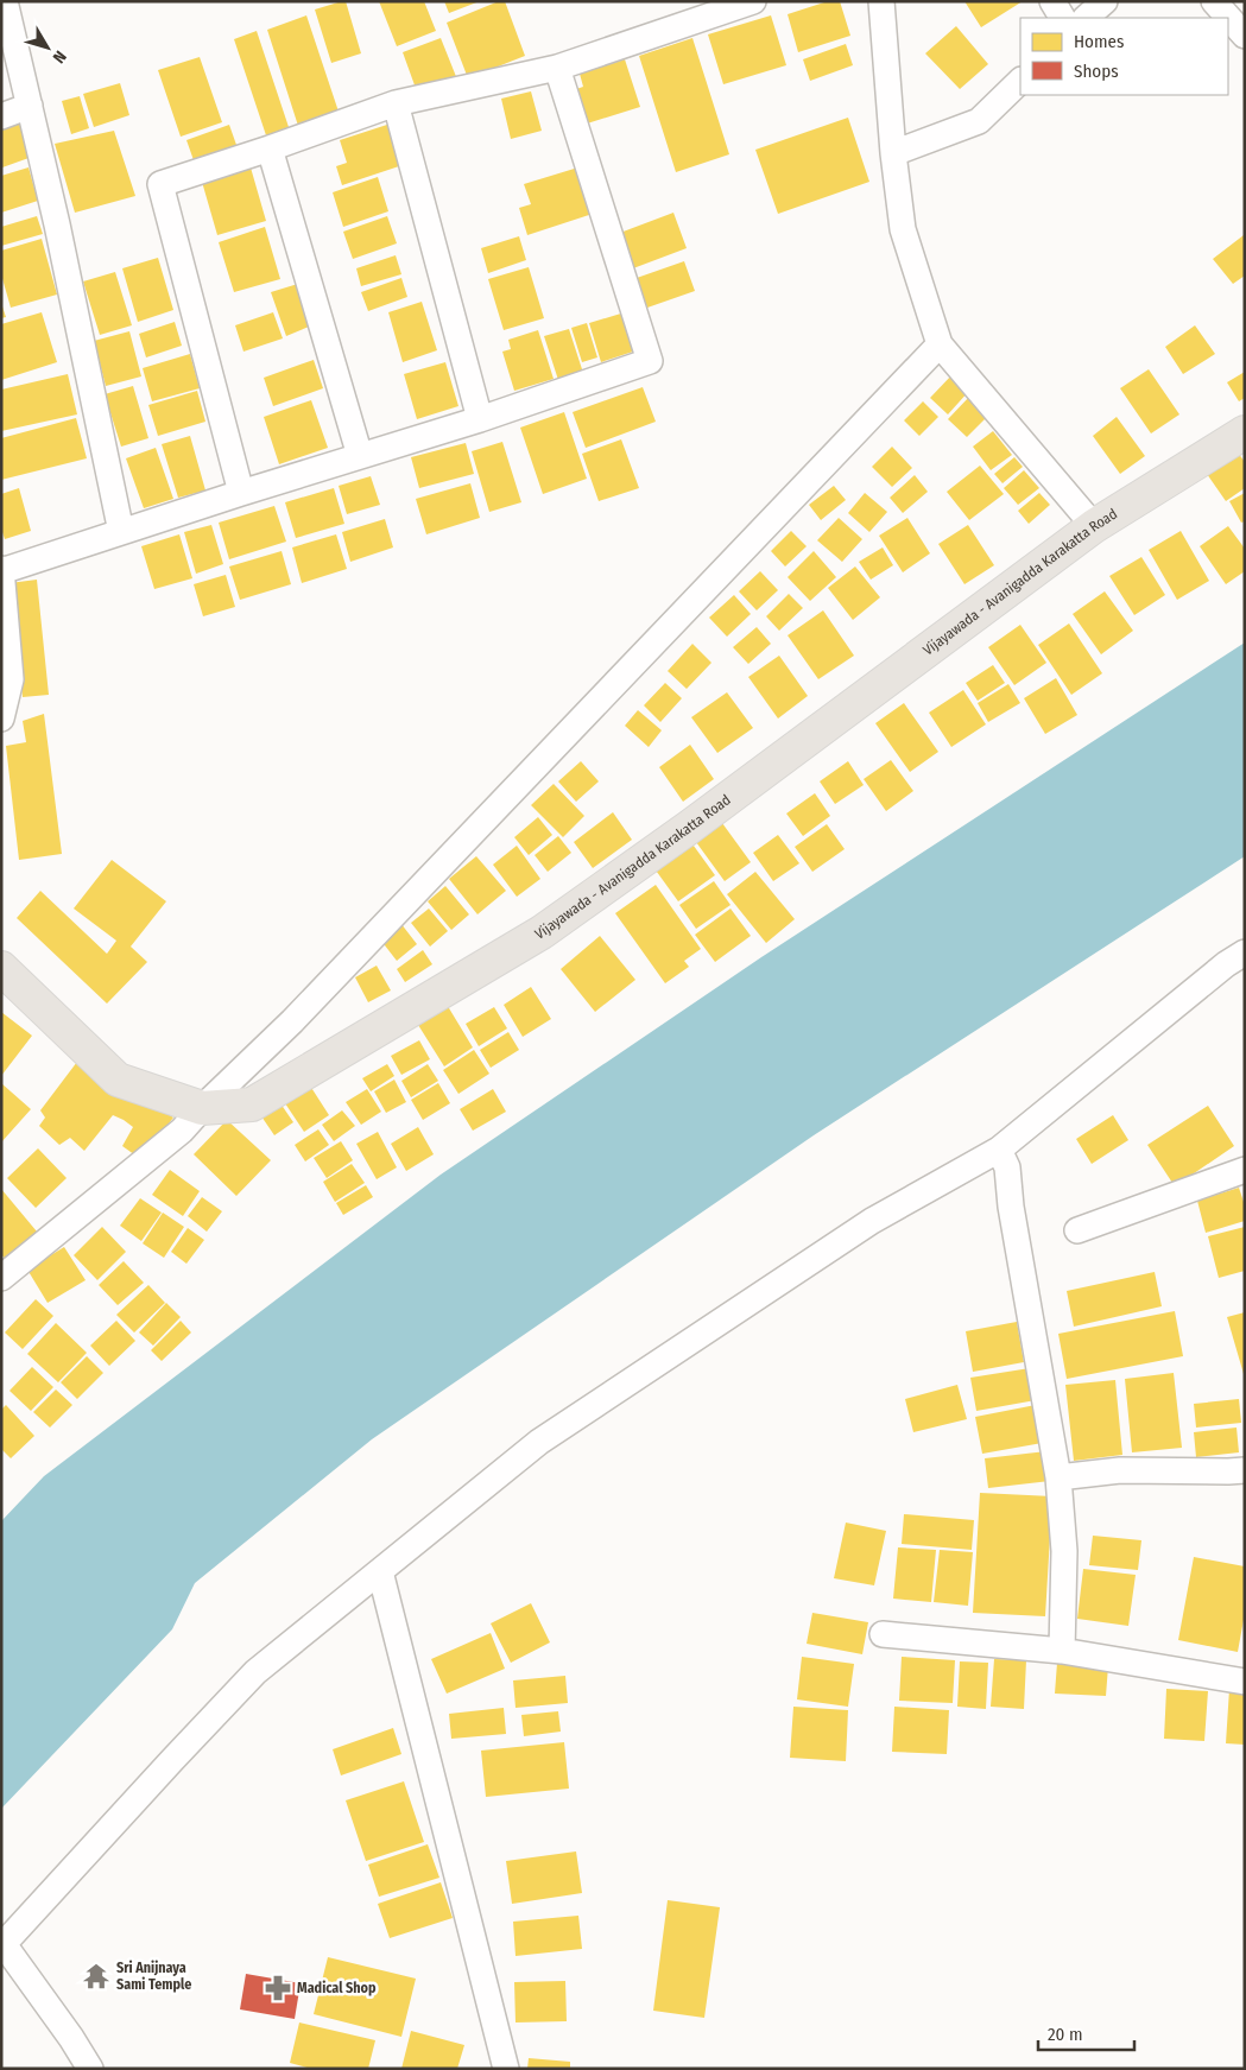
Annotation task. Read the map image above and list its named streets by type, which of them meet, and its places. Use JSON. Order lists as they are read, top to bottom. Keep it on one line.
{"streets":{"main road":["Vijayawada - Avanigadda Karakatta Road"]},"places":{"temple":["Sri Anijnaya Sami Temple"],"pharmacy":["Madical Shop"]},"legend":["Homes","Shops"],"scale_bar":"20 m","north":"bottom right"}
